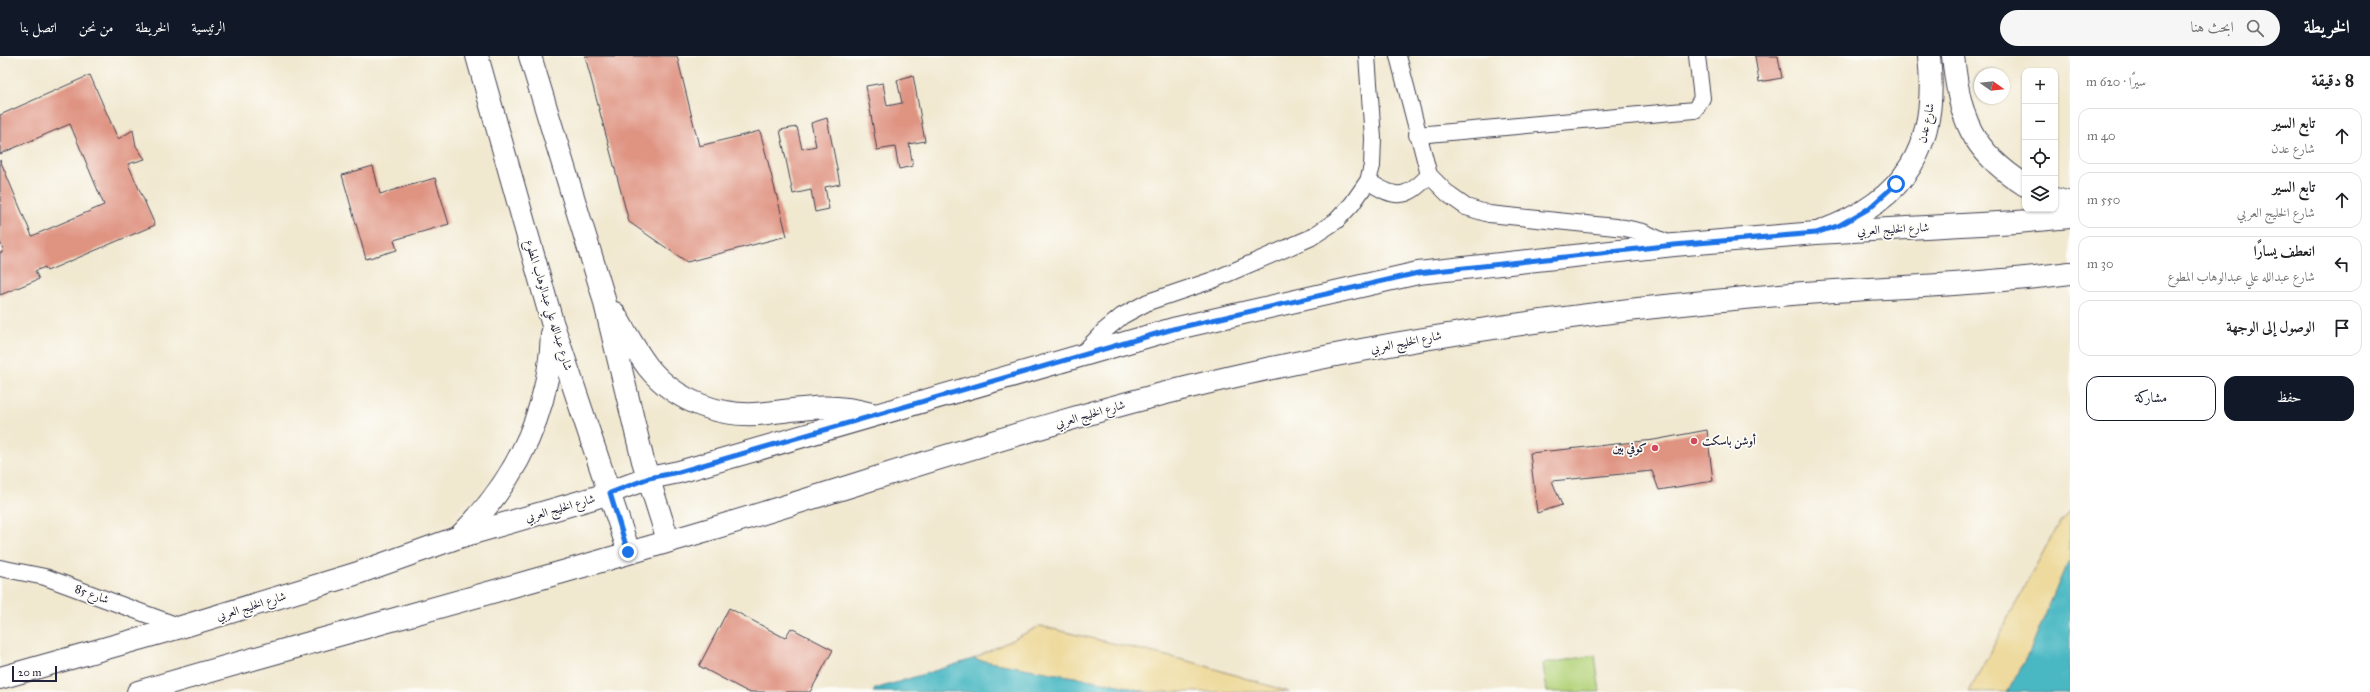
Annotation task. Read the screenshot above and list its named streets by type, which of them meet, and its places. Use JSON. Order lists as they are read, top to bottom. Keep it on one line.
{"streets":{"main road":["شارع عدن","شارع الخليج العربي","شارع عبدالله علي عبدالوهاب المطوع"],"street":["شارع 85"]},"crossings":[["شارع عدن","شارع الخليج العربي"],["شارع الخليج العربي","شارع عبدالله علي عبدالوهاب المطوع"],["شارع الخليج العربي","شارع 85"]],"places":["أوشن باسكت","كوفي بين"],"scale_bar":"20 m","north":"right","page":{"header":"الخريطة","search":"ابحث هنا","nav":["الرئيسية","الخريطة","من نحن","اتصل بنا"],"heading":["8 دقيقة","سيرًا · 620 m"],"map_buttons":["+","−"],"list":[["تابع السير","شارع عدن","40 m"],["تابع السير","شارع الخليج العربي","550 m"],["انعطف يسارًا","شارع عبدالله علي عبدالوهاب المطوع","30 m"],"الوصول إلى الوجهة"],"buttons":["حفظ","مشاركة"],"scale":"20 m"}}
